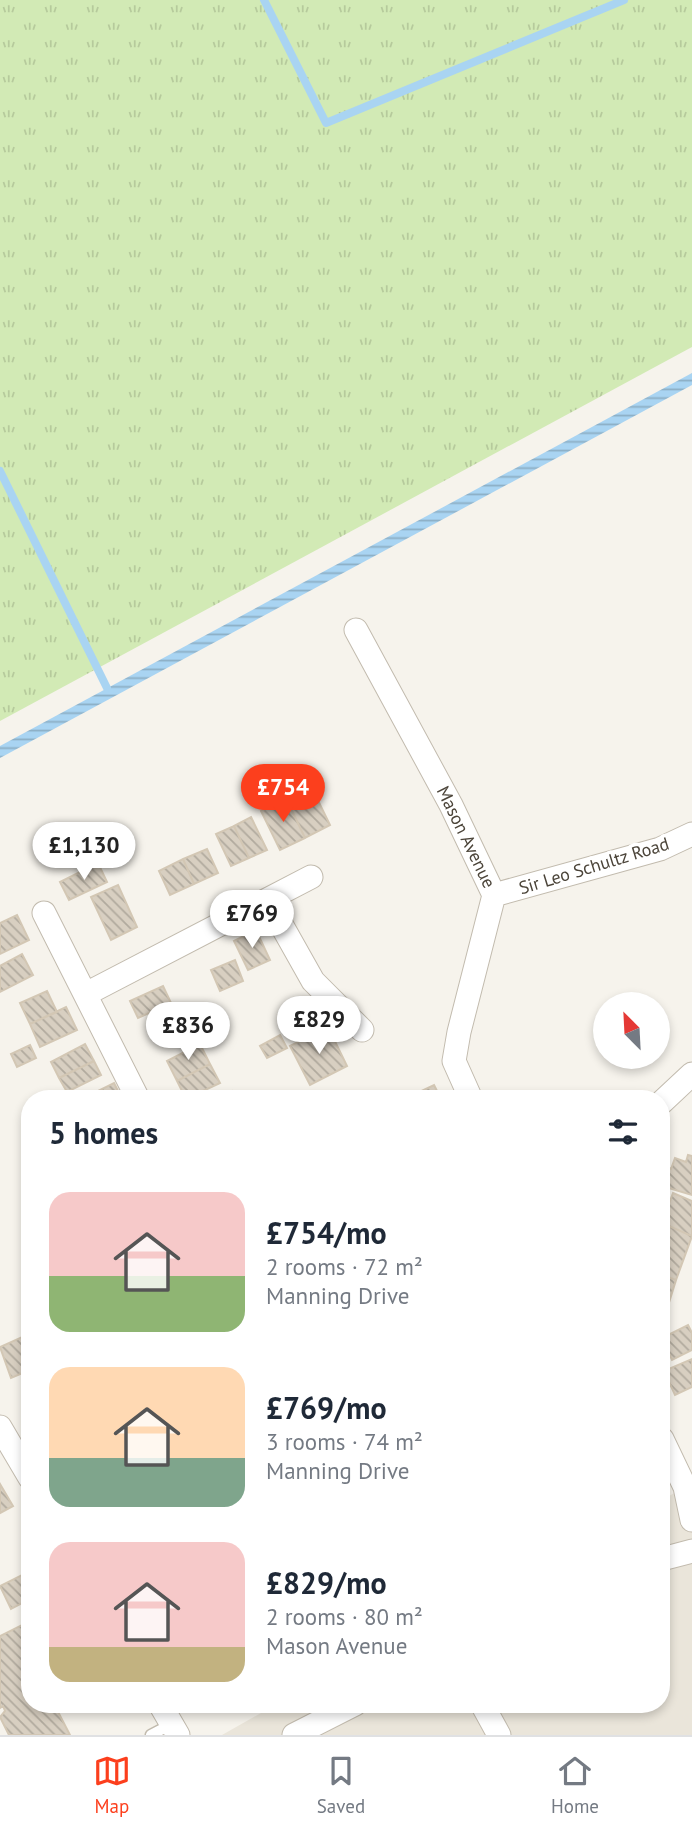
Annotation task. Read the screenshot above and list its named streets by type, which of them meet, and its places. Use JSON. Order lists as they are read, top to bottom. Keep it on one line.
{"streets":{"street":["Mason Avenue","Sir Leo Schultz Road"]},"crossings":[["Mason Avenue","Sir Leo Schultz Road"]],"north":"top left","page":{"price":["£754","£1,130","£769","£829","£836"],"heading":"5 homes","list":[{"name":"£754/mo","note":"2 rooms · 72 m² · Manning Drive"},{"name":"£769/mo","note":"3 rooms · 74 m² · Manning Drive"},{"name":"£829/mo","note":"2 rooms · 80 m² · Mason Avenue"}],"tabs":["Map","Saved","Home"]}}
